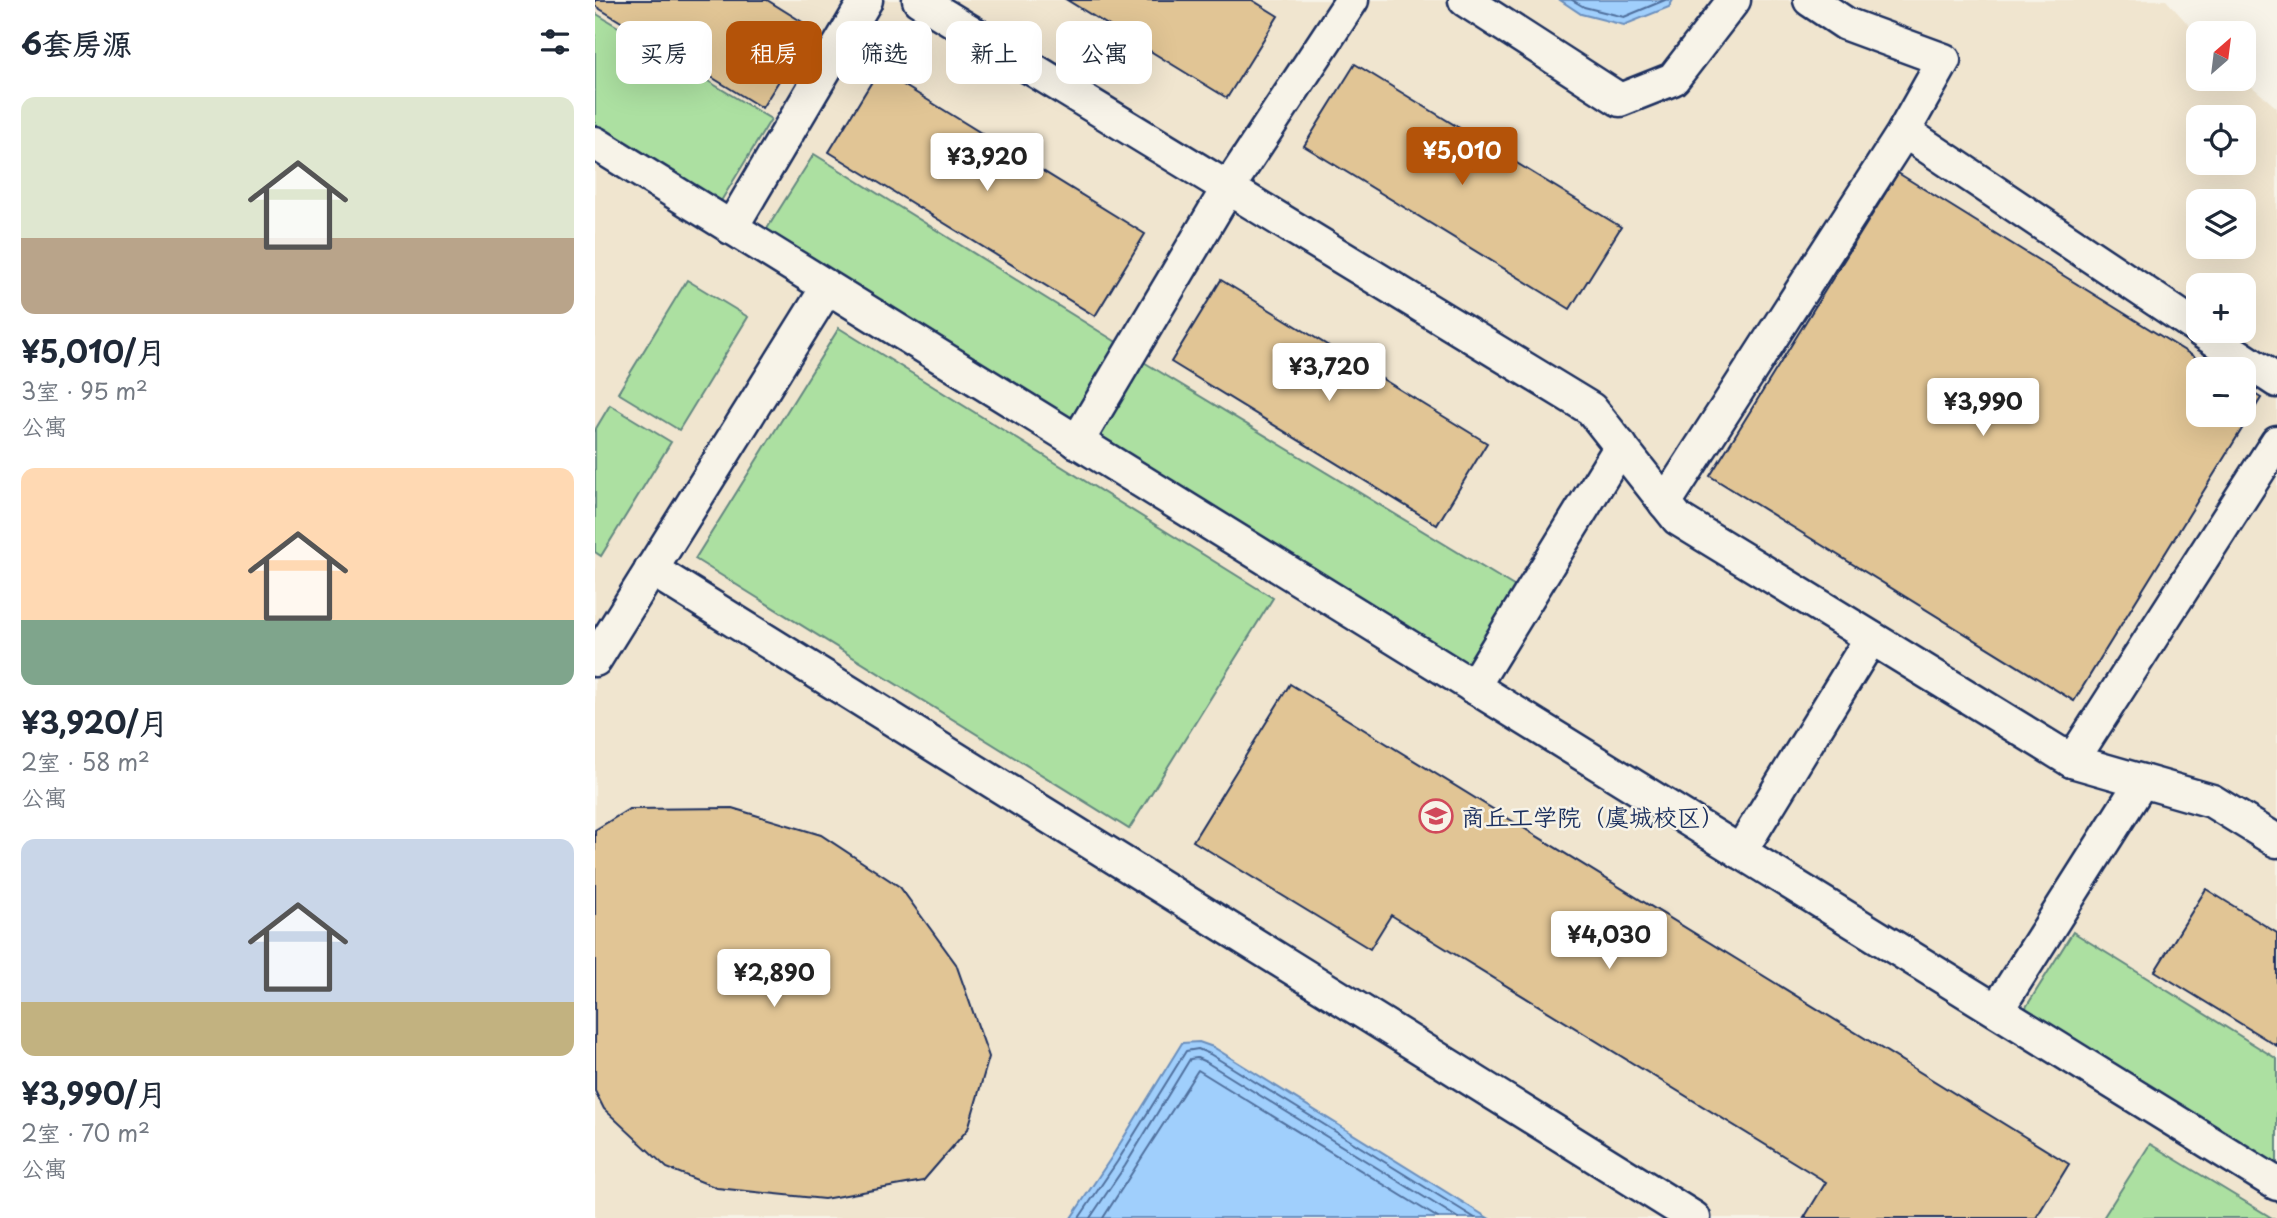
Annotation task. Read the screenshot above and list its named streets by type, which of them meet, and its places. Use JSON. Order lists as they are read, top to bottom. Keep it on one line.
{"places":{"school or university":["商丘工学院（虞城校区）"]},"north":"top right","page":{"heading":"6套房源","map_buttons":["+","−"],"chip":["买房","租房","筛选","新上","公寓"],"list":[{"name":"¥5,010/月","note":"3室 · 95 m² · 公寓"},{"name":"¥3,920/月","note":"2室 · 58 m² · 公寓"},{"name":"¥3,990/月","note":"2室 · 70 m² · 公寓"}],"price":["¥5,010","¥3,920","¥3,720","¥3,990","¥4,030","¥2,890"]}}
